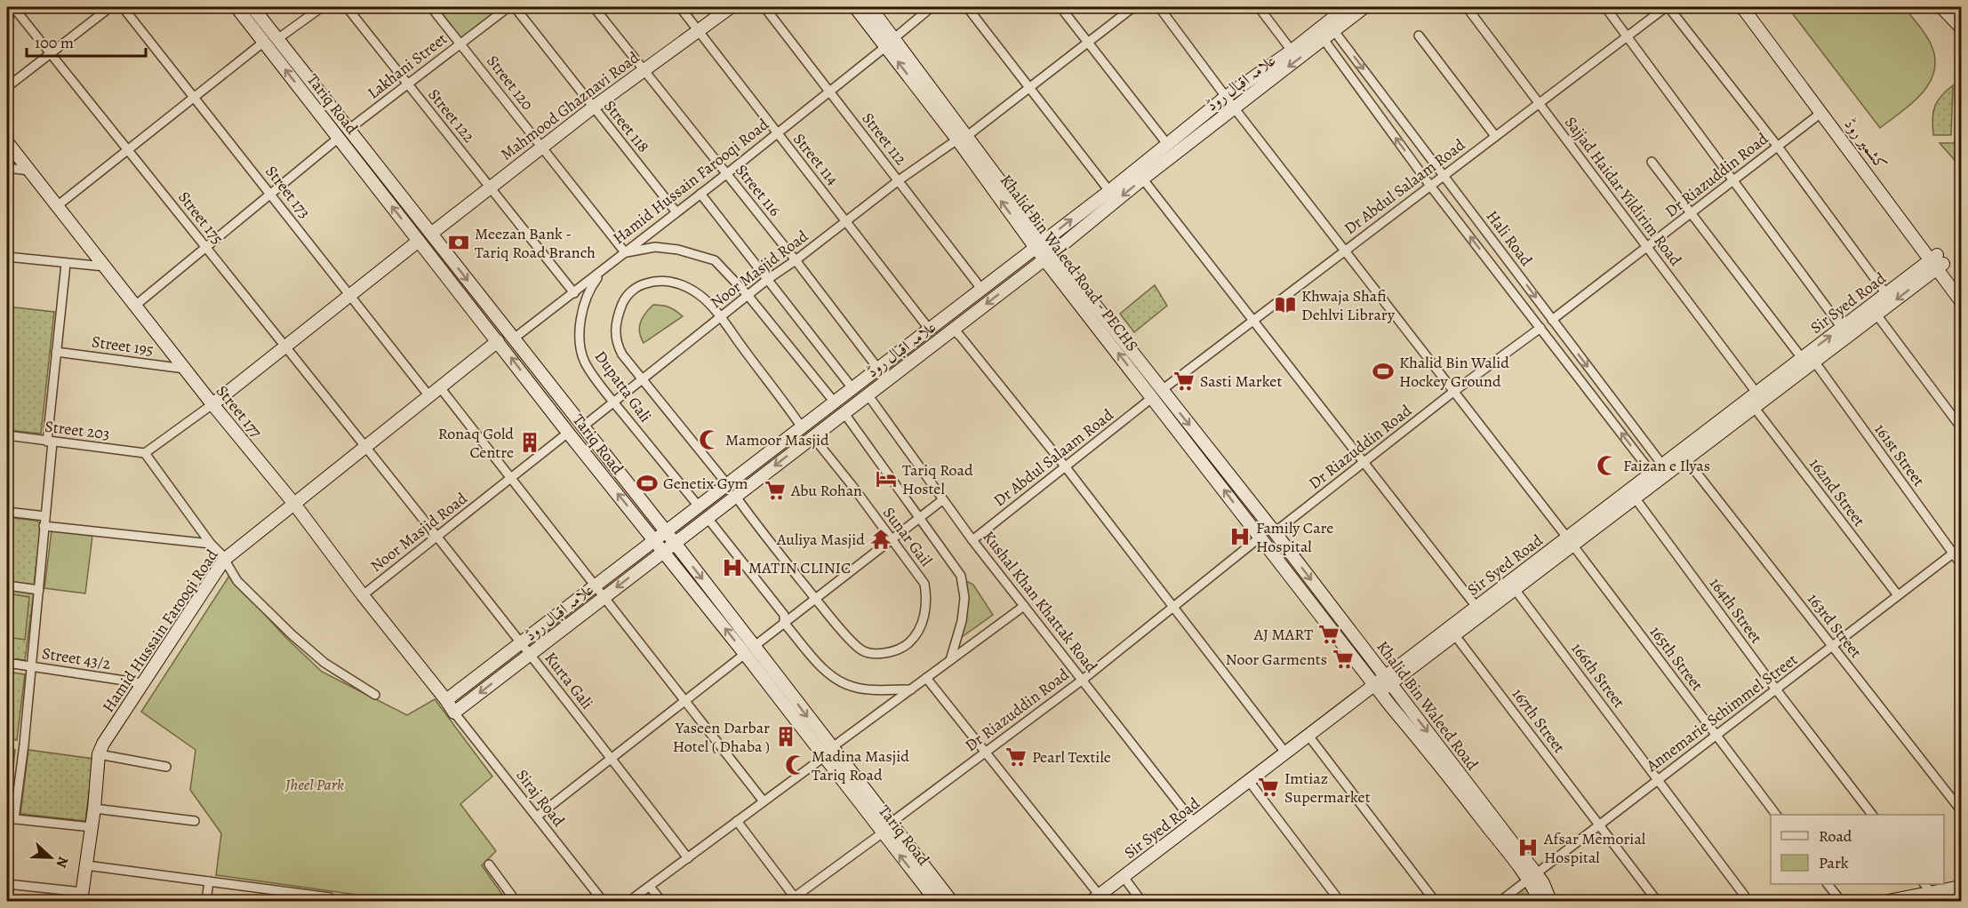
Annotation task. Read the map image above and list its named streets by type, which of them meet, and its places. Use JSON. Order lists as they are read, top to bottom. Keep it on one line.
{"streets":{"main road":["علامہ اقبال روڈ","Tariq Road","Mahmood Ghaznavi Road","کشمیر روڈ","Hamid Hussain Farooqi Road","Khalid Bin Waleed Road - PECHS","Sir Syed Road","Street 177","Khalid Bin Waleed Road"],"street":["Lakhani Street","Street 120","Street 122","Street 118","Street 112","Street 114","Dr Riazuddin Road","Dr Abdul Salaam Road","Street 116","Sajjad Haidar Yildirim Road","Street 173","Street 175","Hali Road","Noor Masjid Road","Street 195","Dupatta Gali","Street 203","161st Street","162nd Street","Sunar Gail","Kushal Khan Khattak Road","164th Street","163rd Street","Street 43/2","165th Street","166th Street","Kurta Gali","Annemarie Schimmel Street","167th Street","Siraj Road"]},"crossings":[["Lakhani Street","Street 120"],["Lakhani Street","Tariq Road"],["Lakhani Street","Street 122"],["Street 120","Mahmood Ghaznavi Road"],["Street 120","Hamid Hussain Farooqi Road"],["علامہ اقبال روڈ","Tariq Road"],["علامہ اقبال روڈ","Street 112"],["علامہ اقبال روڈ","Street 114"],["علامہ اقبال روڈ","Street 116"],["علامہ اقبال روڈ","Hali Road"],["علامہ اقبال روڈ","Khalid Bin Waleed Road - PECHS"],["علامہ اقبال روڈ","Dupatta Gali"],["علامہ اقبال روڈ","Street 177"],["علامہ اقبال روڈ","Sunar Gail"],["علامہ اقبال روڈ","Kushal Khan Khattak Road"],["علامہ اقبال روڈ","165th Street"],["علامہ اقبال روڈ","Kurta Gali"],["علامہ اقبال روڈ","Siraj Road"],["Tariq Road","Mahmood Ghaznavi Road"],["Tariq Road","Dr Riazuddin Road"],["Tariq Road","Hamid Hussain Farooqi Road"],["Tariq Road","Noor Masjid Road"],["Mahmood Ghaznavi Road","Street 122"],["Mahmood Ghaznavi Road","Street 118"],["Mahmood Ghaznavi Road","Street 114"],["Mahmood Ghaznavi Road","Street 116"],["Street 122","Hamid Hussain Farooqi Road"],["Street 118","Hamid Hussain Farooqi Road"],["Street 112","Hamid Hussain Farooqi Road"],["Street 112","Noor Masjid Road"],["کشمیر روڈ","Dr Riazuddin Road"],["کشمیر روڈ","Sir Syed Road"],["Street 114","Hamid Hussain Farooqi Road"],["Street 114","Noor Masjid Road"],["Dr Riazuddin Road","Sajjad Haidar Yildirim Road"],["Dr Riazuddin Road","Hali Road"],["Dr Riazuddin Road","Khalid Bin Waleed Road - PECHS"],["Dr Riazuddin Road","Kushal Khan Khattak Road"],["Dr Riazuddin Road","165th Street"],["Dr Riazuddin Road","Khalid Bin Waleed Road"],["Hamid Hussain Farooqi Road","Street 116"],["Hamid Hussain Farooqi Road","Street 173"],["Hamid Hussain Farooqi Road","Street 175"],["Hamid Hussain Farooqi Road","Khalid Bin Waleed Road - PECHS"],["Hamid Hussain Farooqi Road","Dupatta Gali"],["Hamid Hussain Farooqi Road","Street 177"],["Hamid Hussain Farooqi Road","Street 43/2"],["Hamid Hussain Farooqi Road","Kurta Gali"],["Dr Abdul Salaam Road","Sajjad Haidar Yildirim Road"],["Dr Abdul Salaam Road","Hali Road"],["Dr Abdul Salaam Road","Khalid Bin Waleed Road - PECHS"],["Dr Abdul Salaam Road","Kushal Khan Khattak Road"],["Dr Abdul Salaam Road","165th Street"],["Street 116","Noor Masjid Road"],["Sajjad Haidar Yildirim Road","Sir Syed Road"],["Street 175","Kurta Gali"],["Hali Road","Sir Syed Road"],["Khalid Bin Waleed Road - PECHS","Noor Masjid Road"],["Khalid Bin Waleed Road - PECHS","Khalid Bin Waleed Road"],["Noor Masjid Road","Dupatta Gali"],["Noor Masjid Road","Street 177"],["Noor Masjid Road","Kurta Gali"],["Sir Syed Road","161st Street"],["Sir Syed Road","162nd Street"],["Sir Syed Road","Kushal Khan Khattak Road"],["Sir Syed Road","164th Street"],["Sir Syed Road","163rd Street"],["Sir Syed Road","165th Street"],["Sir Syed Road","166th Street"],["Sir Syed Road","Khalid Bin Waleed Road"],["Sir Syed Road","167th Street"],["Street 195","Street 177"],["Street 177","Siraj Road"],["161st Street","Annemarie Schimmel Street"],["162nd Street","Annemarie Schimmel Street"],["164th Street","Annemarie Schimmel Street"],["163rd Street","Annemarie Schimmel Street"],["165th Street","Annemarie Schimmel Street"],["166th Street","Annemarie Schimmel Street"],["Khalid Bin Waleed Road","Annemarie Schimmel Street"],["Annemarie Schimmel Street","167th Street"]],"parks":["Jheel Park"],"places":{"bank":["Meezan Bank - Tariq Road Branch"],"library":["Khwaja Shafi Dehlvi Library"],"sports":["Khalid Bin Walid Hockey Ground","Genetix Gym"],"supermarket":["Sasti Market","Abu Rohan","AJ MART","Noor Garments","Pearl Textile","Imtiaz Supermarket"],"mosque":["Mamoor Masjid","Faizan e Ilyas","Madina Masjid Tariq Road"],"building":["Ronaq Gold Centre","Yaseen Darbar Hotel ( Dhaba )"],"hotel":["Tariq Road Hostel"],"hospital":["Family Care Hospital","MATIN CLINIC","Afsar Memorial Hospital"],"temple":["Auliya Masjid"]},"legend":["Road","Park"],"scale_bar":"100 m","north":"right"}
